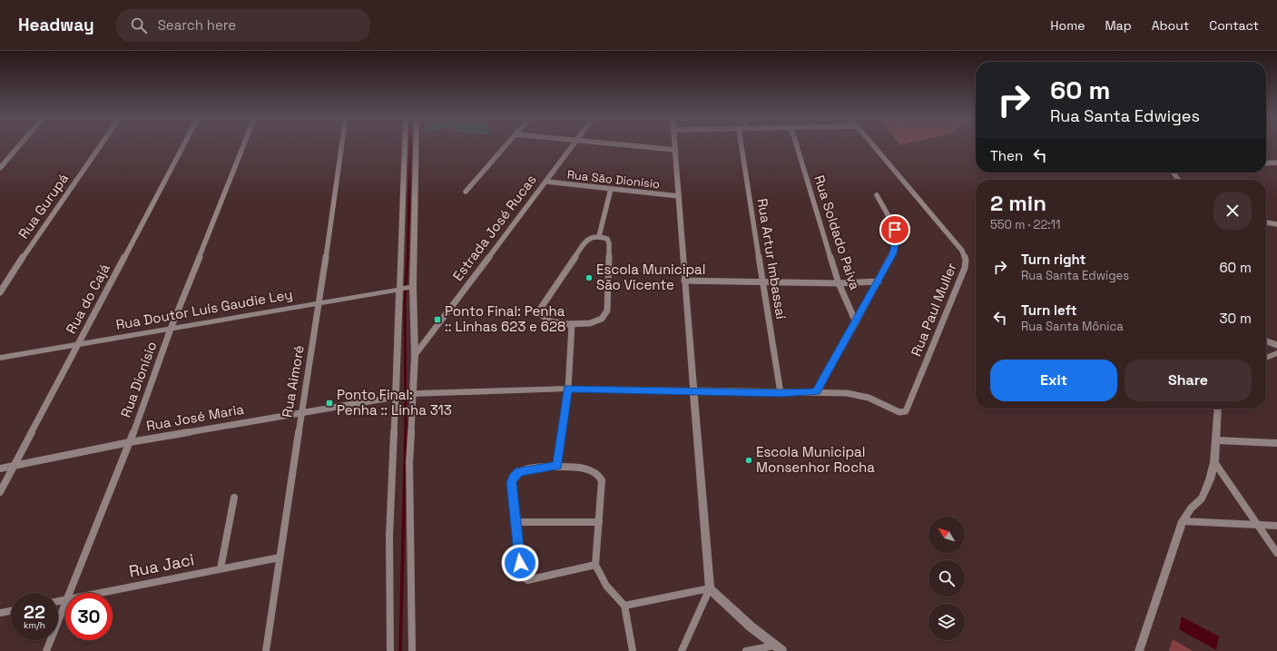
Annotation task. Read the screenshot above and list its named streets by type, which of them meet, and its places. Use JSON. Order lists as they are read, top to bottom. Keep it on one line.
{"streets":{"street":["Rua São Dionísio","Rua Gurupá","Estrada José Rucas","Rua Soldado Paiva","Rua Artur Imbassaí","Rua do Cajá","Rua Doutor Luís Gaudie Ley","Rua Paul Muller","Rua Dionísio","Rua Aimoré","Rua José Maria","Rua Jaci"]},"crossings":[["Rua São Dionísio","Estrada José Rucas"],["Rua do Cajá","Rua Doutor Luís Gaudie Ley"],["Rua do Cajá","Rua José Maria"],["Rua Doutor Luís Gaudie Ley","Rua Dionísio"],["Rua Doutor Luís Gaudie Ley","Rua Aimoré"],["Rua Dionísio","Rua José Maria"],["Rua Dionísio","Rua Jaci"],["Rua Aimoré","Rua José Maria"],["Rua Aimoré","Rua Jaci"]],"places":{"other":["Escola Municipal São Vicente","Escola Municipal Monsenhor Rocha"],"transit":["Ponto Final: Penha :: Linhas 623 e 628","Ponto Final: Penha :: Linha 313"]},"north":"top left","page":{"header":"Headway","search":"Search here","nav":["Home","Map","About","Contact"],"turn":["60 m","Rua Santa Edwiges"],"then":"Then","heading":["2 min","550 m · 22:11"],"list":[{"name":"Turn right","note":"Rua Santa Edwiges","value":"60 m"},{"name":"Turn left","note":"Rua Santa Mônica","value":"30 m"}],"buttons":["Exit","Share"],"speed":"22 km/h","limit":"30"}}
